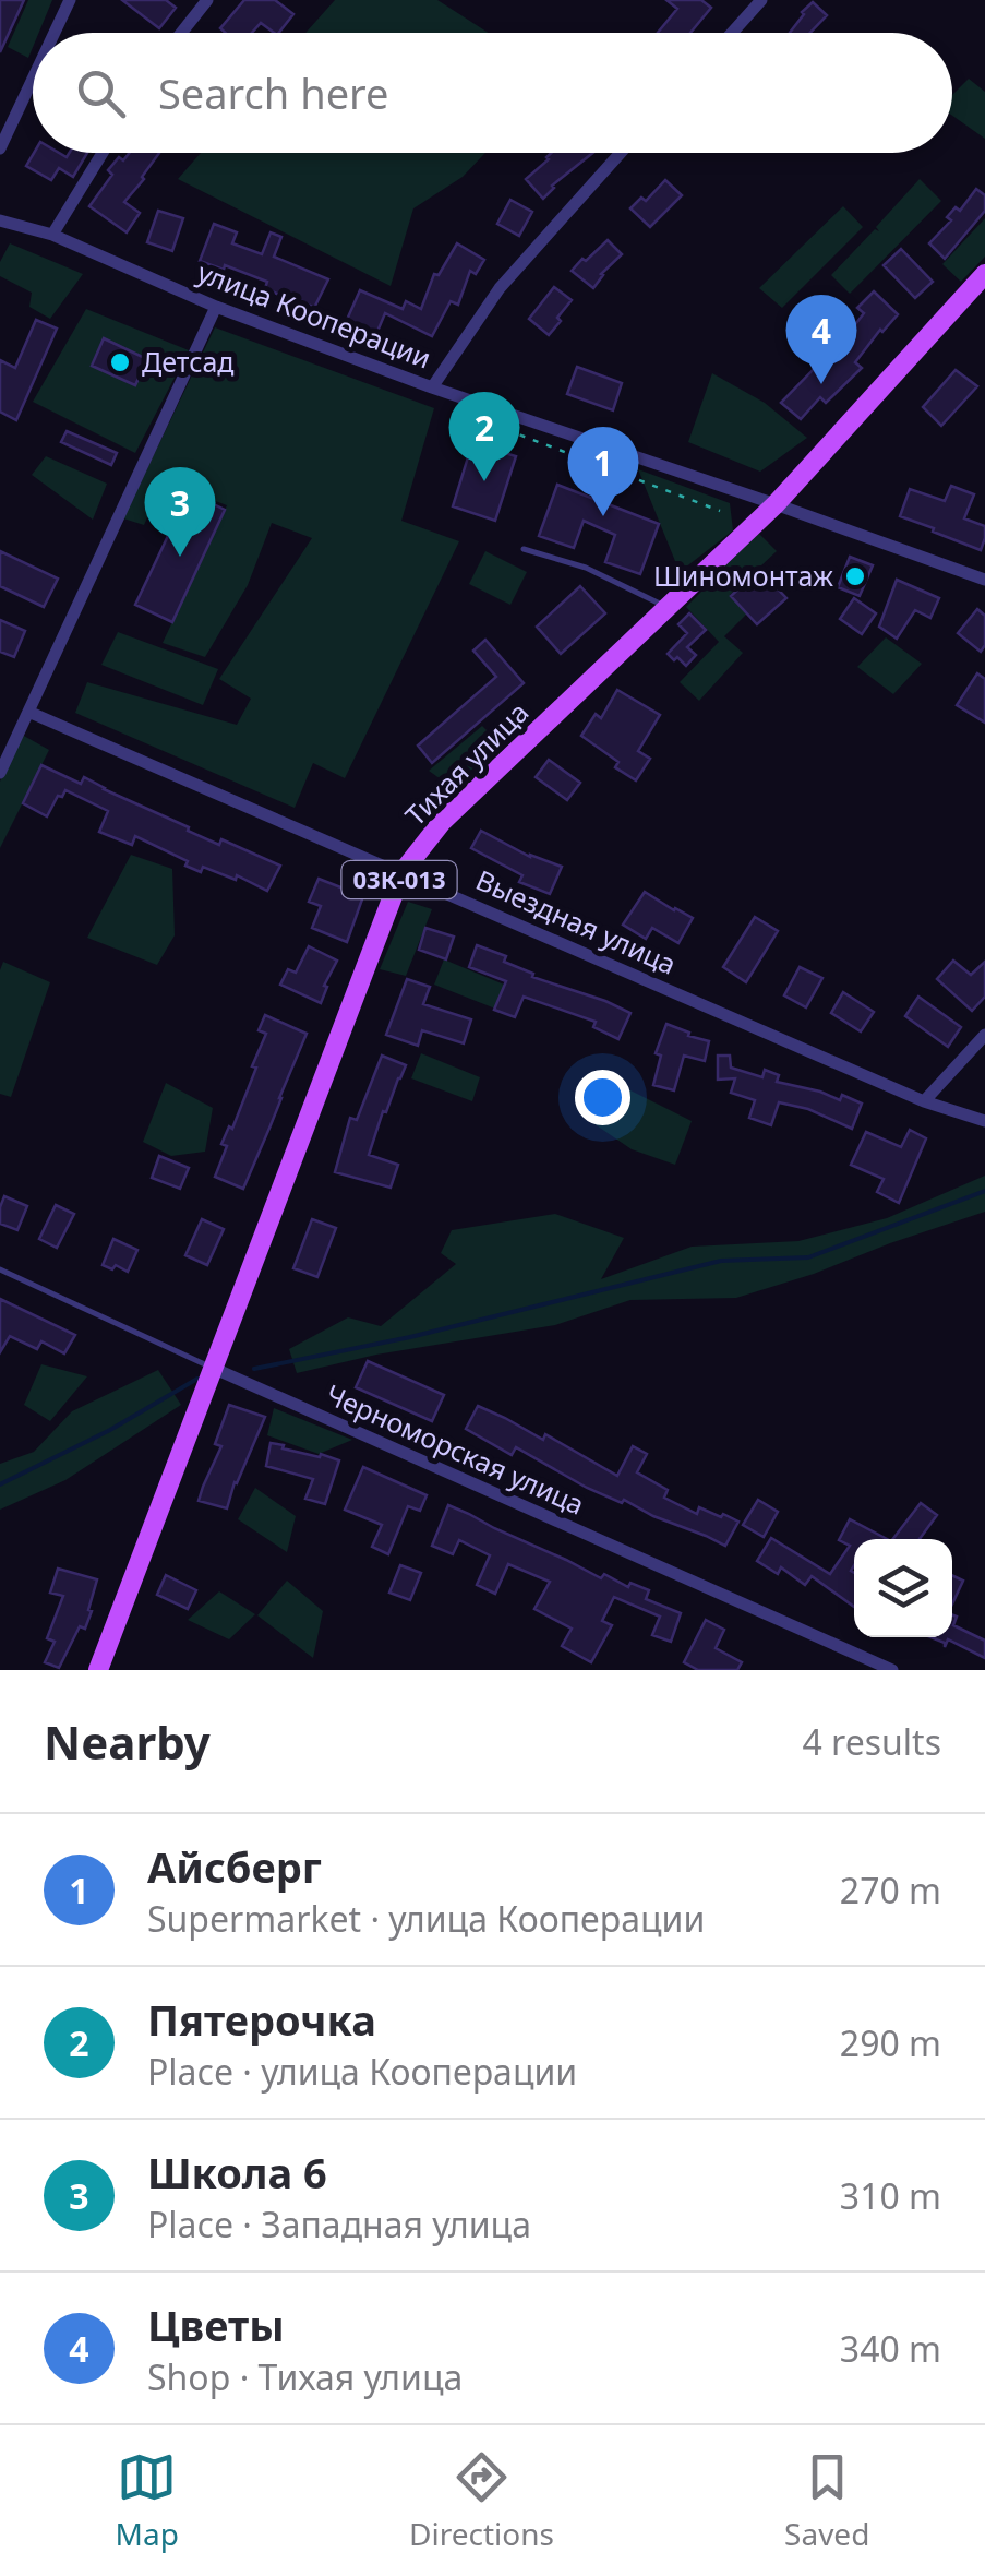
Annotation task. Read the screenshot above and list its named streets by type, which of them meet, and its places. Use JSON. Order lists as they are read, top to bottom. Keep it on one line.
{"streets":{"main road":["Тихая улица","03К-013"],"street":["улица Кооперации","Выездная улица","Черноморская улица"]},"crossings":[["улица Кооперации","Тихая улица"],["Тихая улица","Выездная улица"],["Тихая улица","Черноморская улица"]],"places":["Детсад","Шиномонтаж"],"page":{"search":"Search here","pins":["4","2","1","3"],"heading":["Nearby","4 results"],"list":[{"mark":"1","name":"Айсберг","note":"Supermarket · улица Кооперации","value":"270 m"},{"mark":"2","name":"Пятерочка","note":"Place · улица Кооперации","value":"290 m"},{"mark":"3","name":"Школа 6","note":"Place · Западная улица","value":"310 m"},{"mark":"4","name":"Цветы","note":"Shop · Тихая улица","value":"340 m"}],"nav":["Map","Directions","Saved"]}}
